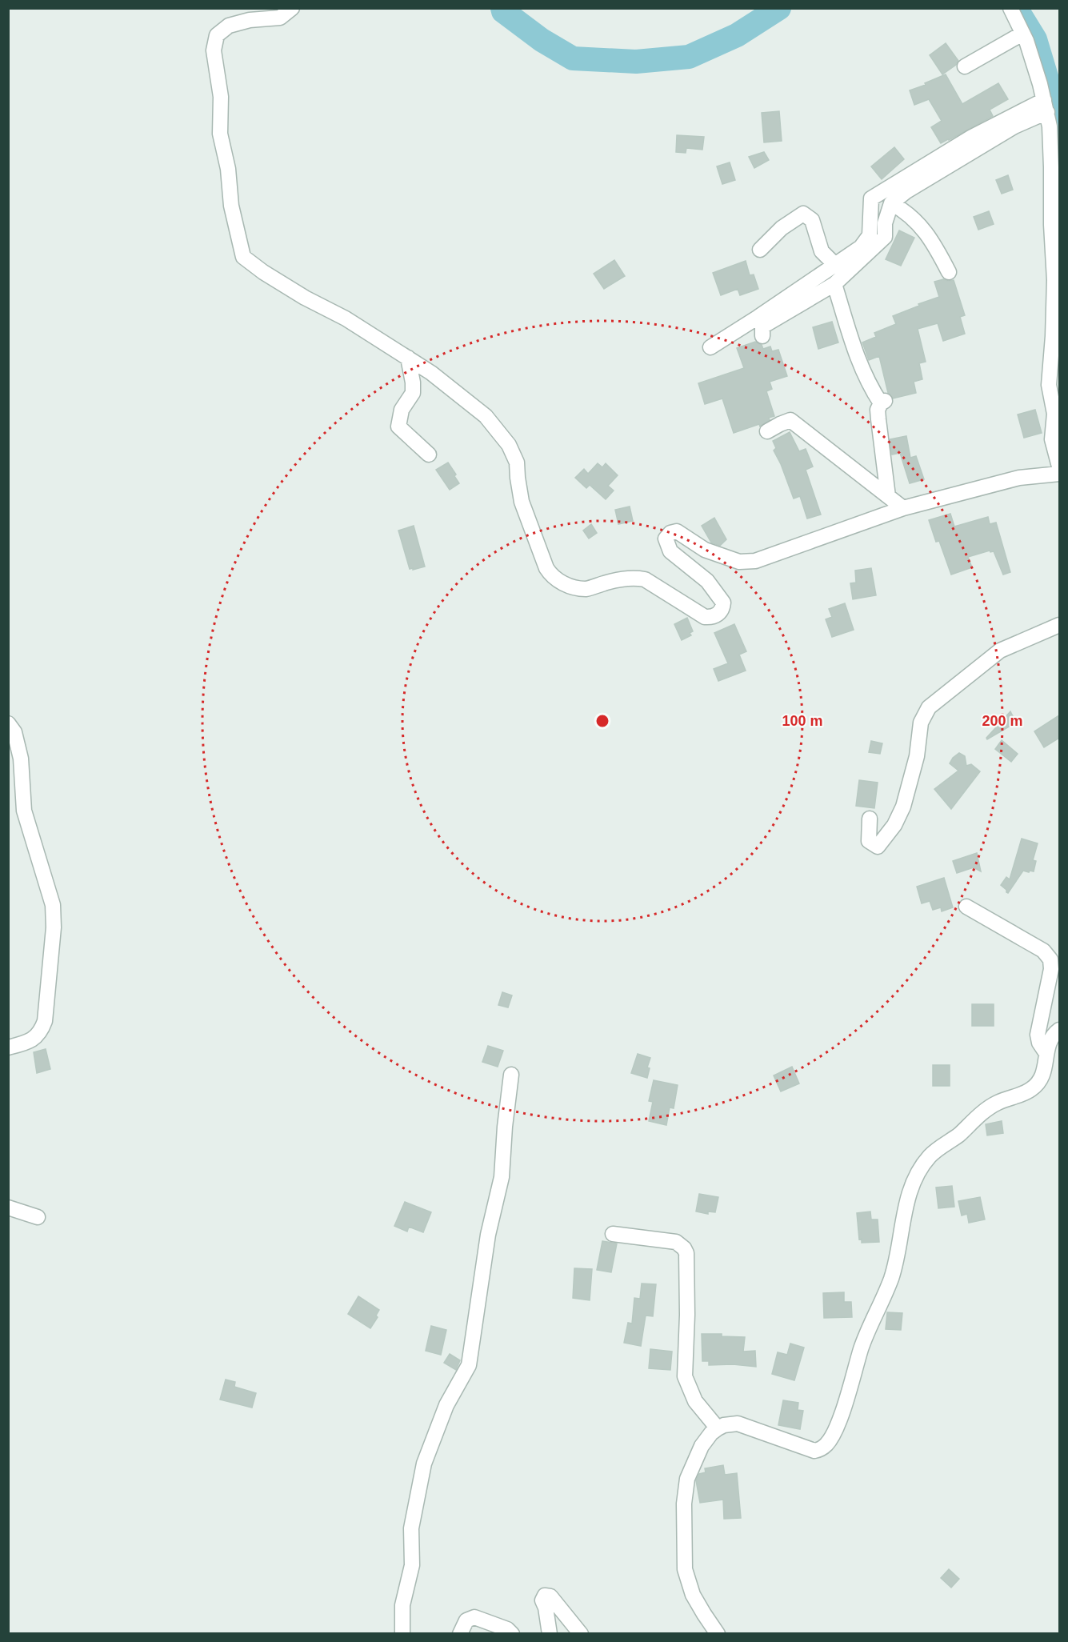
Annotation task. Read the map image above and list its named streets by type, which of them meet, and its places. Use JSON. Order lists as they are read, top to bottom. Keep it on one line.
{"rings":["100 m","200 m"]}
